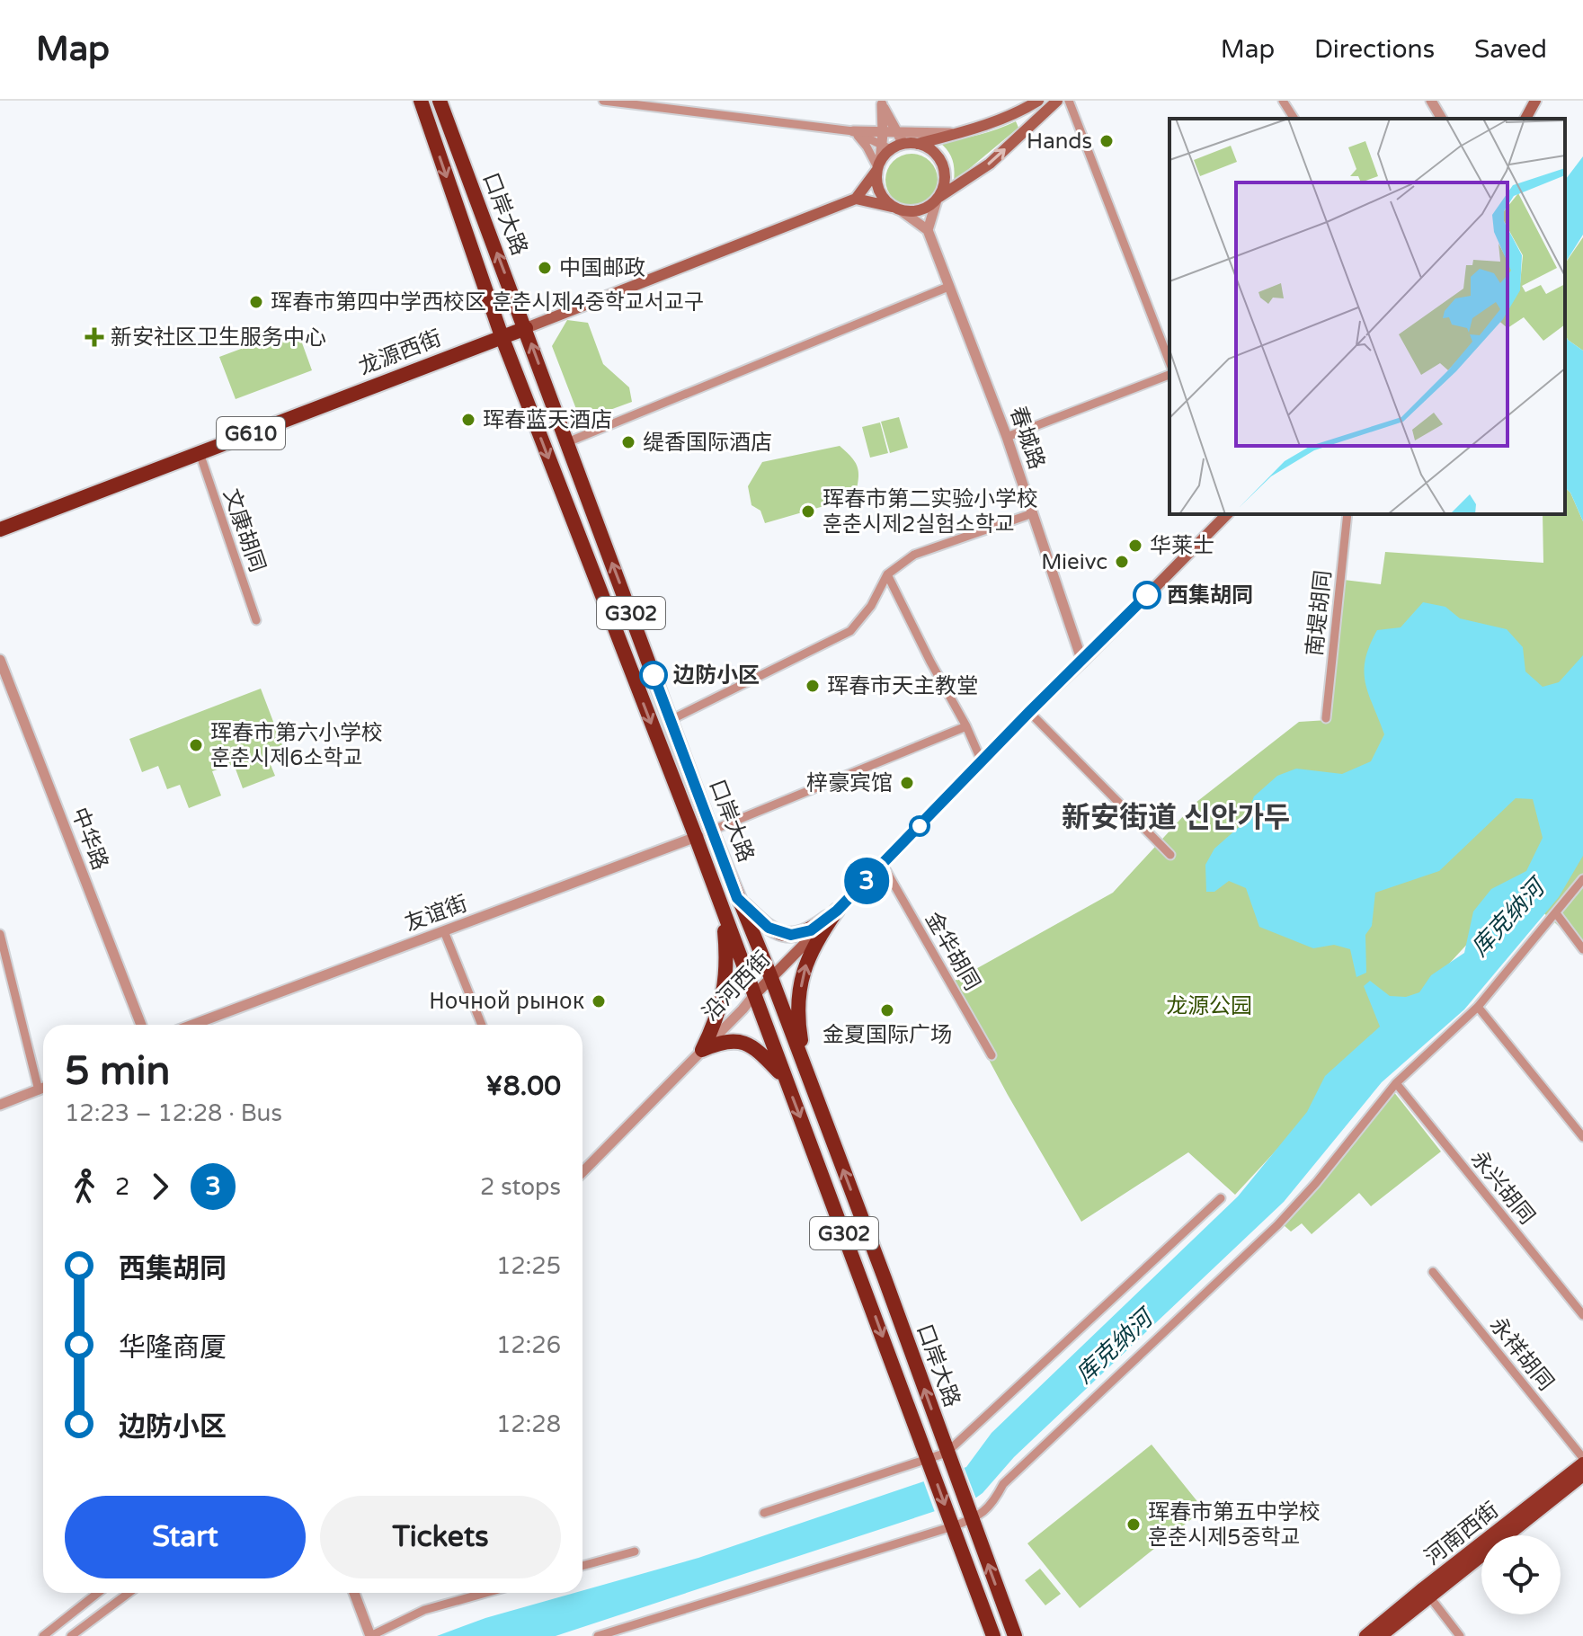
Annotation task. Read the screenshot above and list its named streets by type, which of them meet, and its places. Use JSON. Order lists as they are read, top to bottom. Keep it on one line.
{"streets":{"highway":["口岸大路","龙源西街","G610","G302"],"main road":["沿河西街","河南西街"],"street":["春城路","文康胡同","南堤胡同","中华路","友谊街","金华胡同","永兴胡同","永祥胡同"]},"crossings":[["口岸大路","龙源西街"],["口岸大路","友谊街"],["口岸大路","沿河西街"],["龙源西街","文康胡同"],["春城路","沿河西街"],["金华胡同","沿河西街"],["永祥胡同","河南西街"]],"districts":["新安街道 신안가두"],"water":["库克纳河"],"parks":["龙源公园"],"places":{"other":["Hands","中国邮政","珲春市第四中学西校区 훈춘시제4중학교서교구","珲春蓝天酒店","缇香国际酒店","珲春市第二实验小学校 훈춘시제2실험소학교","华莱士","Mieivc","西集胡同","边防小区","珲春市天主教堂","珲春市第六小学校 훈춘시제6소학교","梓豪宾馆","Ночной рынок","金夏国际广场","珲春市第五中学校 훈춘시제5중학교"],"health":["新安社区卫生服务中心"]},"lines":["bus line 3"],"page":{"header":"Map","nav":["Map","Directions","Saved"],"on_map":"3","heading":["5 min","12:23 – 12:28 · Bus","¥8.00"],"legs":["2","3","2 stops"],"list":[{"name":"西集胡同","value":"12:25"},{"name":"华隆商厦","value":"12:26"},{"name":"边防小区","value":"12:28"}],"buttons":["Start","Tickets"]}}
